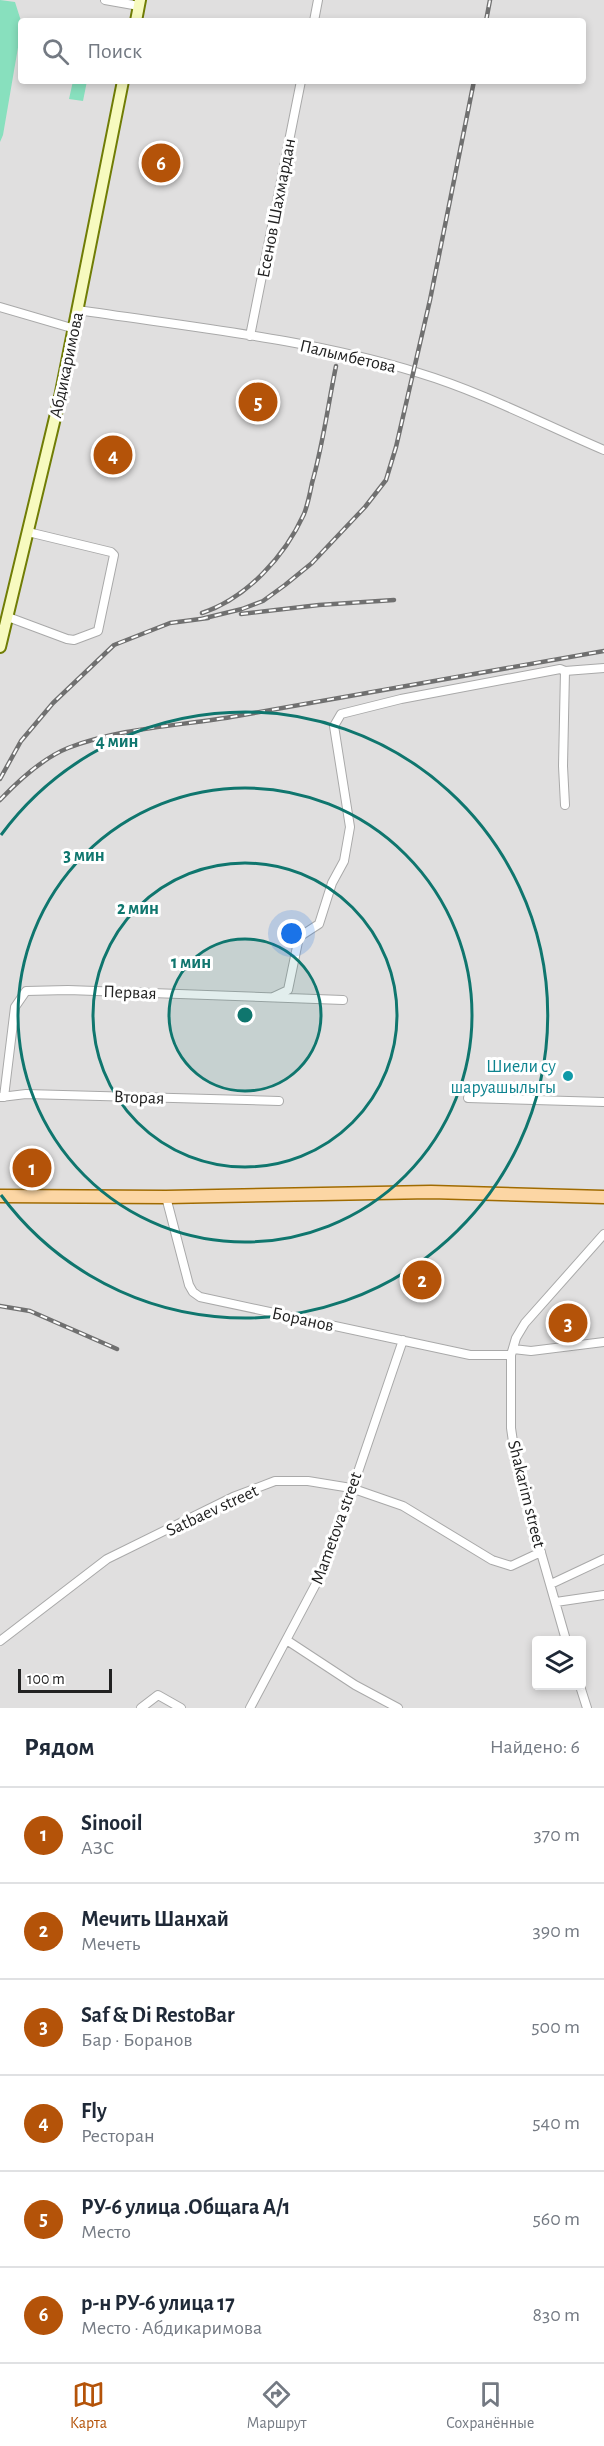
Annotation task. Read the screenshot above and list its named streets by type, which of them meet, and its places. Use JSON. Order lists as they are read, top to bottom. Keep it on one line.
{"streets":{"main road":["Абдикаримова"],"street":["Есенов Шахмардан","Палымбетова","Первая","Вторая","Боранов","Shakarim street","Satbaev street","Mametova street"]},"crossings":[["Есенов Шахмардан","Палымбетова"],["Палымбетова","Абдикаримова"],["Первая","Вторая"],["Боранов","Shakarim street"],["Боранов","Mametova street"],["Shakarim street","Satbaev street"],["Satbaev street","Mametova street"]],"places":["Шиели су шаруашылыгы"],"scale_bar":"100 m","page":{"search":"Поиск","pins":["6","5","4","1","2","3"],"scale":"100 m","heading":["Рядом","Найдено: 6"],"list":[{"mark":"1","name":"Sinooil","note":"АЗС","value":"370 m"},{"mark":"2","name":"Мечить Шанхай","note":"Мечеть","value":"390 m"},{"mark":"3","name":"Saf & Di RestoBar","note":"Бар · Боранов","value":"500 m"},{"mark":"4","name":"Fly","note":"Ресторан","value":"540 m"},{"mark":"5","name":"РУ-6 улица .Общага А/1","note":"Место","value":"560 m"},{"mark":"6","name":"р-н РУ-6 улица 17","note":"Место · Абдикаримова","value":"830 m"}],"nav":["Карта","Маршрут","Сохранённые"]},"rings":["4 мин","3 мин","2 мин","1 мин"]}
